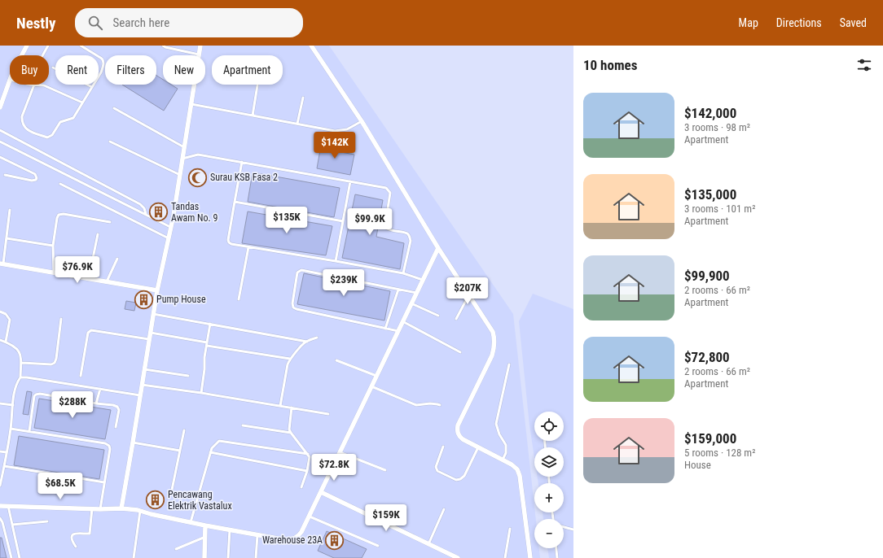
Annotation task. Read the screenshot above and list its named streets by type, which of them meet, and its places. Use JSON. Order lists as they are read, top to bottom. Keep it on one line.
{"places":{"mosque":["Surau KSB Fasa 2"],"building":["Tandas Awam No. 9","Pump House","Pencawang Elektrik Vastalux","Warehouse 23A"]},"page":{"header":"Nestly","search":"Search here","nav":["Map","Directions","Saved"],"heading":"10 homes","chip":["Buy","Rent","Filters","New","Apartment"],"list":[{"name":"$142,000","note":"3 rooms · 98 m² · Apartment"},{"name":"$135,000","note":"3 rooms · 101 m² · Apartment"},{"name":"$99,900","note":"2 rooms · 66 m² · Apartment"},{"name":"$72,800","note":"2 rooms · 66 m² · Apartment"},{"name":"$159,000","note":"5 rooms · 128 m² · House"}],"price":["$142K","$135K","$99.9K","$76.9K","$239K","$207K","$288K","$72.8K","$68.5K","$159K"],"map_buttons":["+","−"]}}
